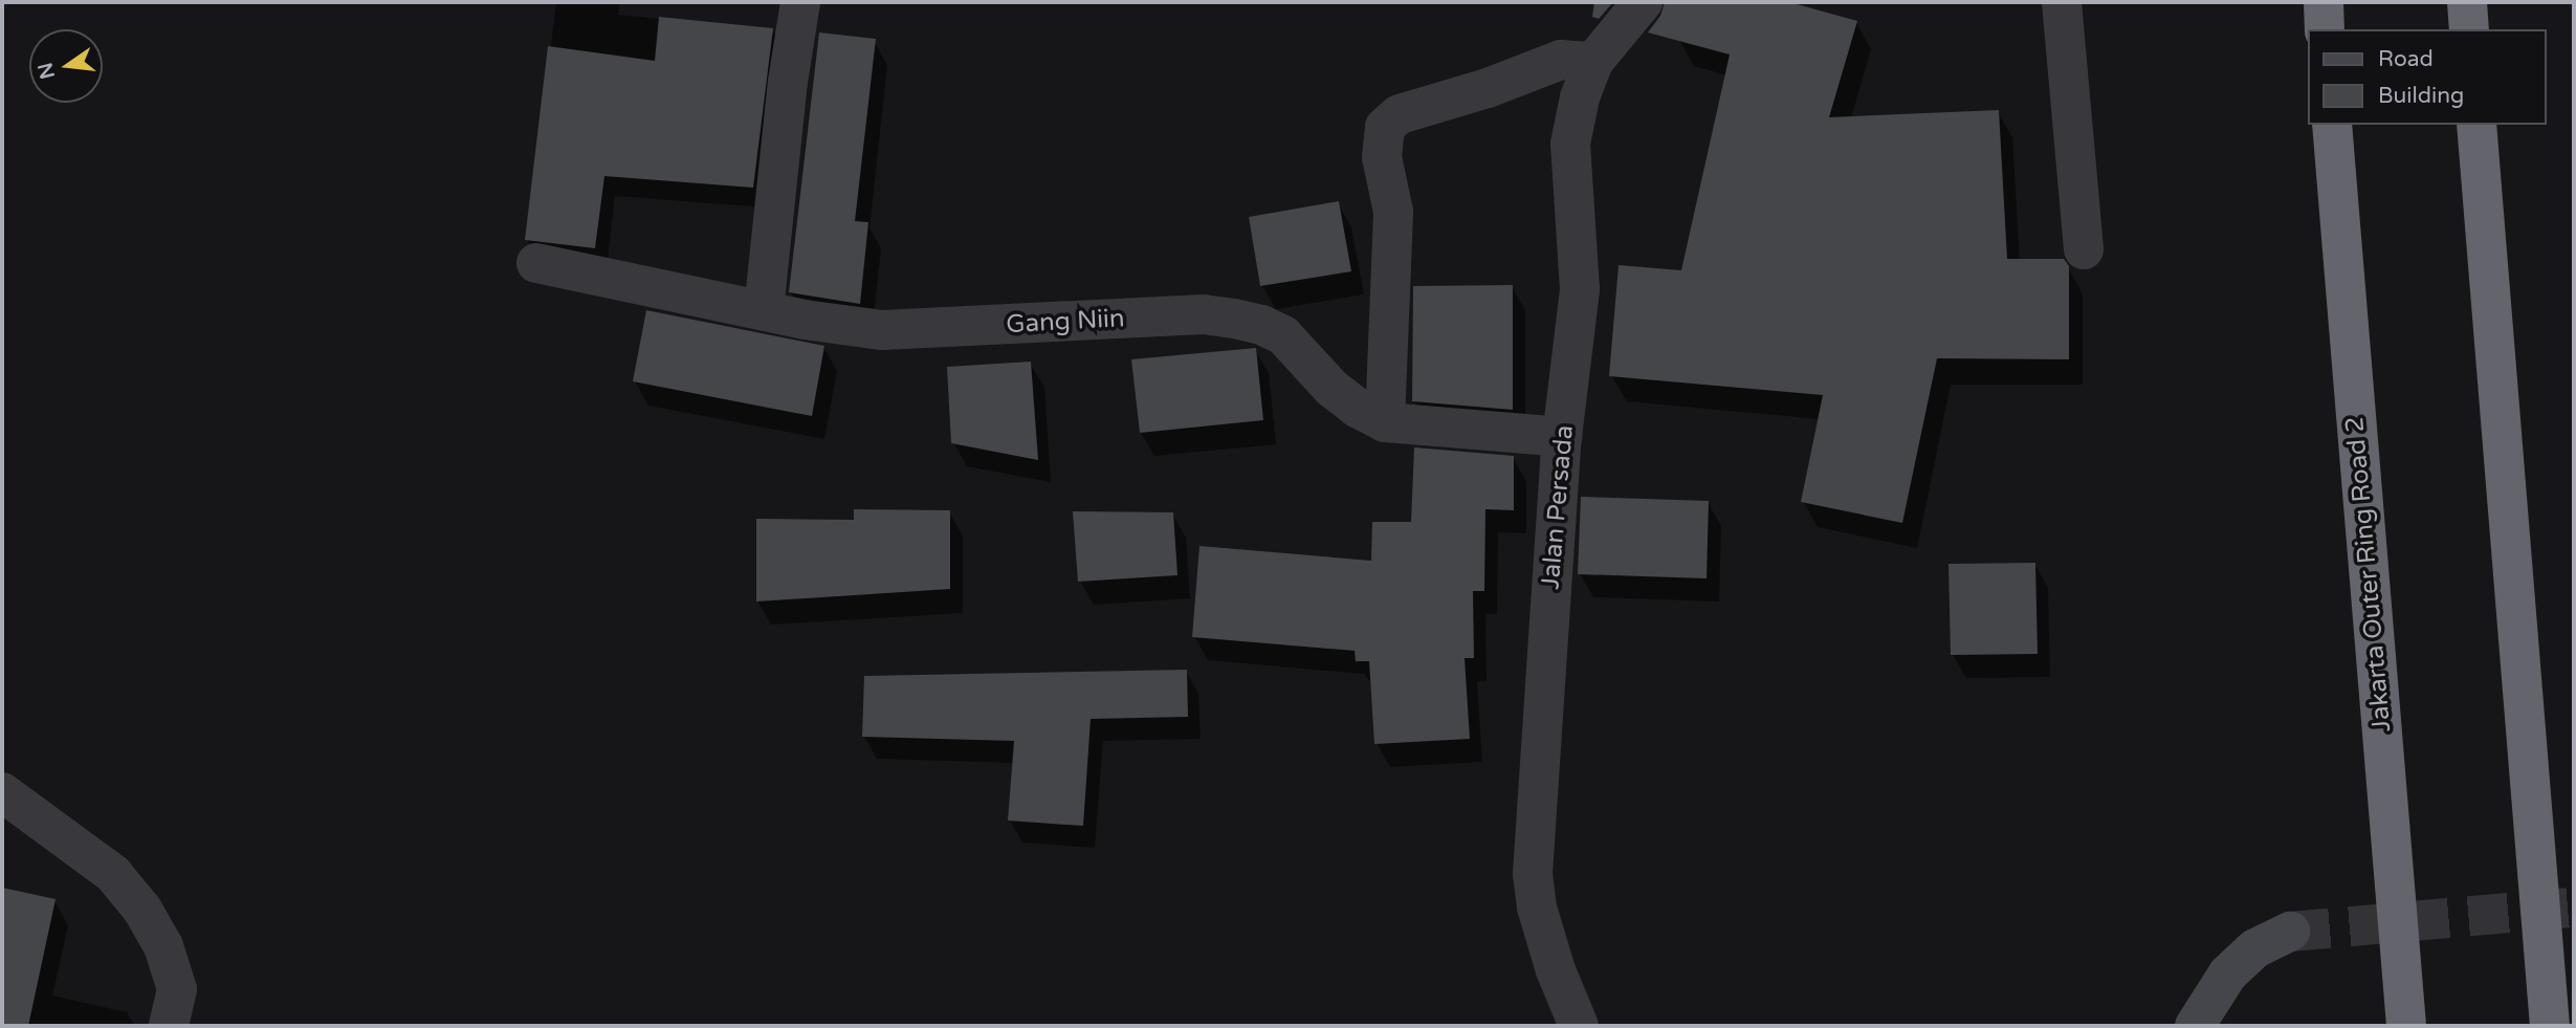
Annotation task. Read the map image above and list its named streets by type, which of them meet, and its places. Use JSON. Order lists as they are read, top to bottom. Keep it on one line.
{"streets":{"highway":["Jakarta Outer Ring Road 2"],"street":["Gang Niin","Jalan Persada"]},"crossings":[["Gang Niin","Jalan Persada"]],"legend":["Road","Building"],"north":"left"}
